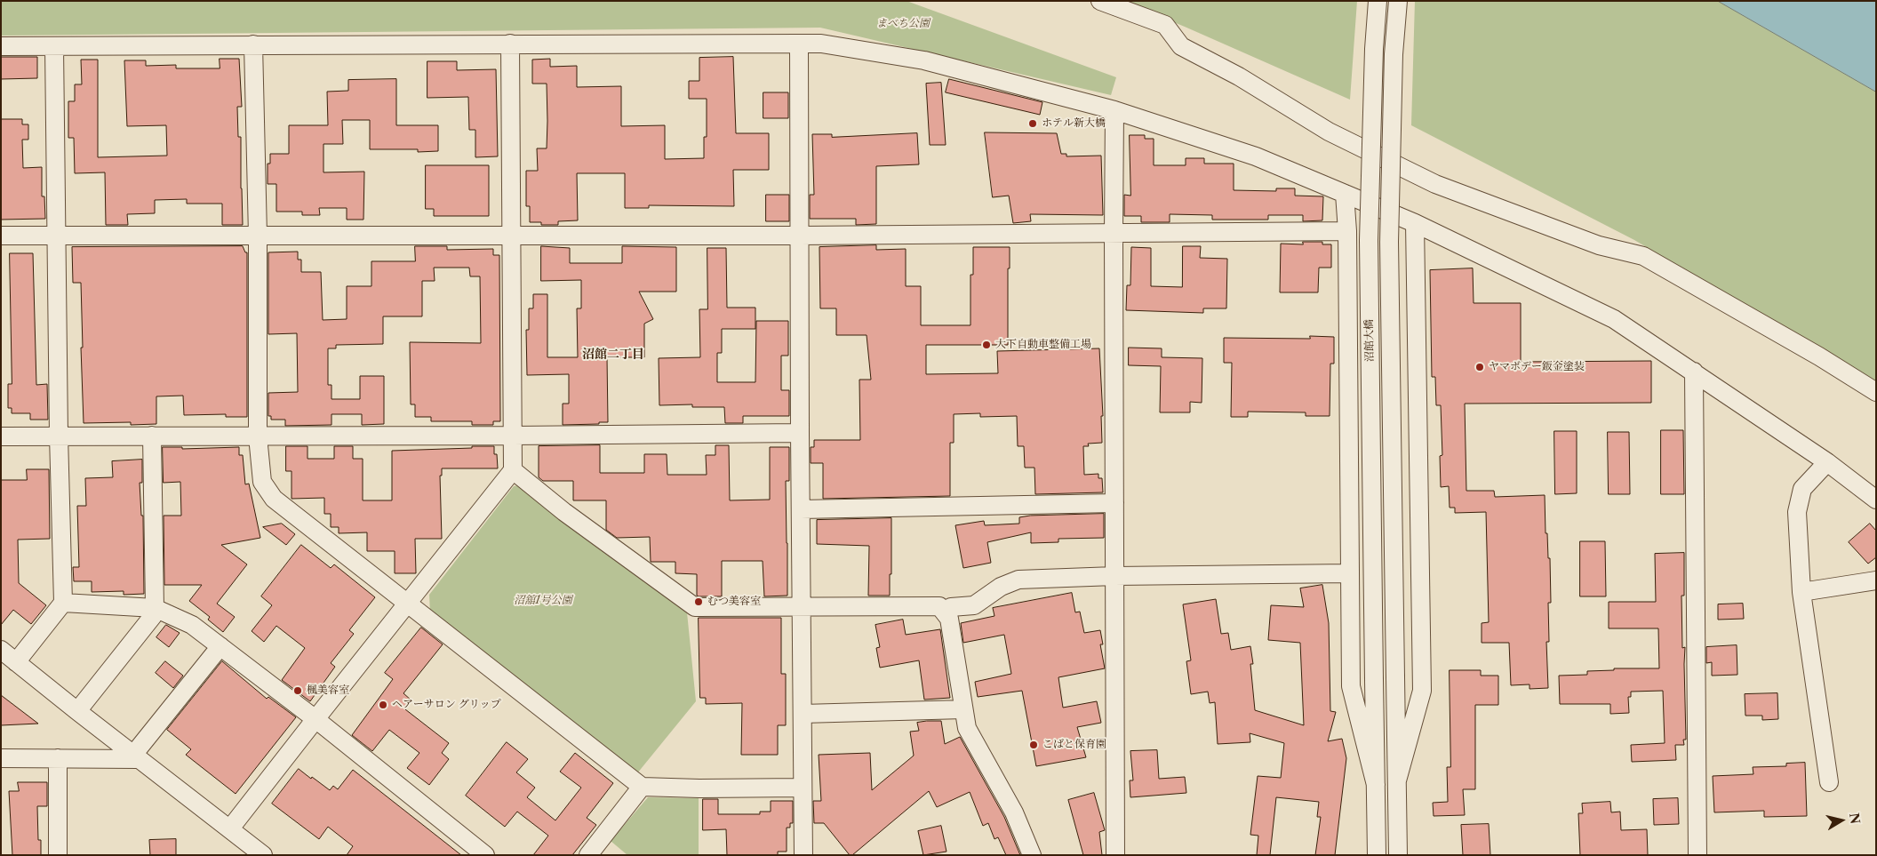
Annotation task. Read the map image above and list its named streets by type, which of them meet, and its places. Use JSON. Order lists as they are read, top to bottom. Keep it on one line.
{"streets":{"street":["沼館大橋"]},"districts":["沼館二丁目"],"parks":["まべち公園","沼舘1号公園"],"places":["ホテル新大橋","大下自動車整備工場","ヤマボデー鈑金塗装","むつ美容室","楓美容室","ヘアーサロン グリップ","こばと保育園"],"north":"right"}
